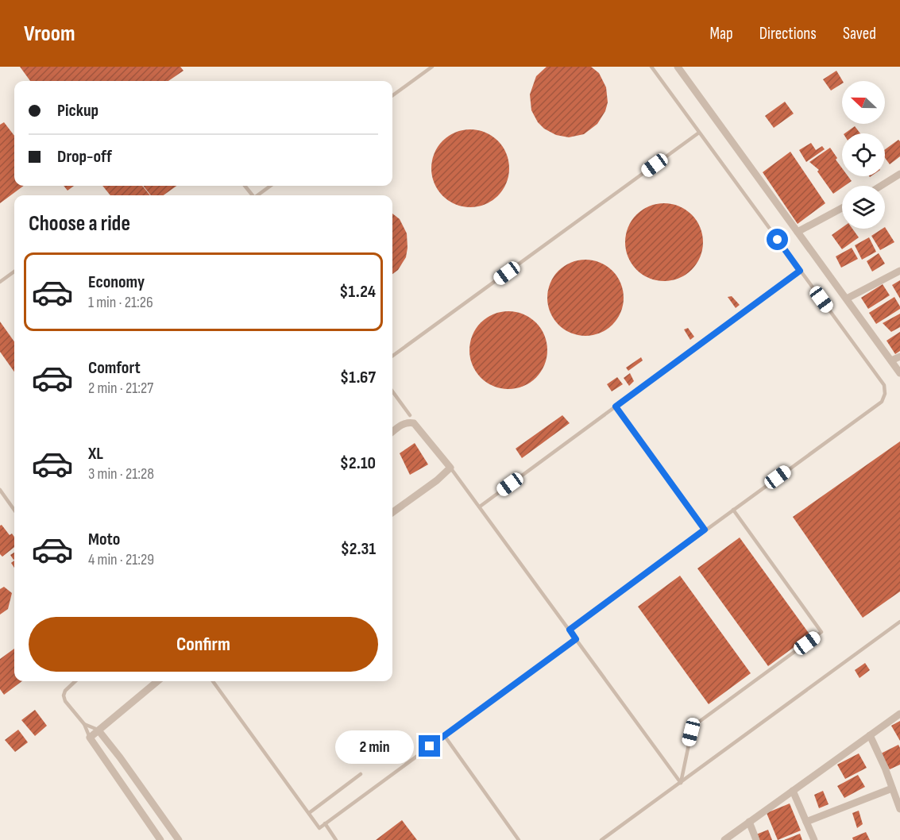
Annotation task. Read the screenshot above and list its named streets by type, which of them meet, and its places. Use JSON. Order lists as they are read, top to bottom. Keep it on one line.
{"north":"left","page":{"header":"Vroom","nav":["Map","Directions","Saved"],"banner":["Pickup","Drop-off"],"heading":"Choose a ride","list":[{"name":"Economy","note":"1 min · 21:26","value":"$1.24"},{"name":"Comfort","note":"2 min · 21:27","value":"$1.67"},{"name":"XL","note":"3 min · 21:28","value":"$2.10"},{"name":"Moto","note":"4 min · 21:29","value":"$2.31"}],"buttons":"Confirm","bubble":"2 min"}}
